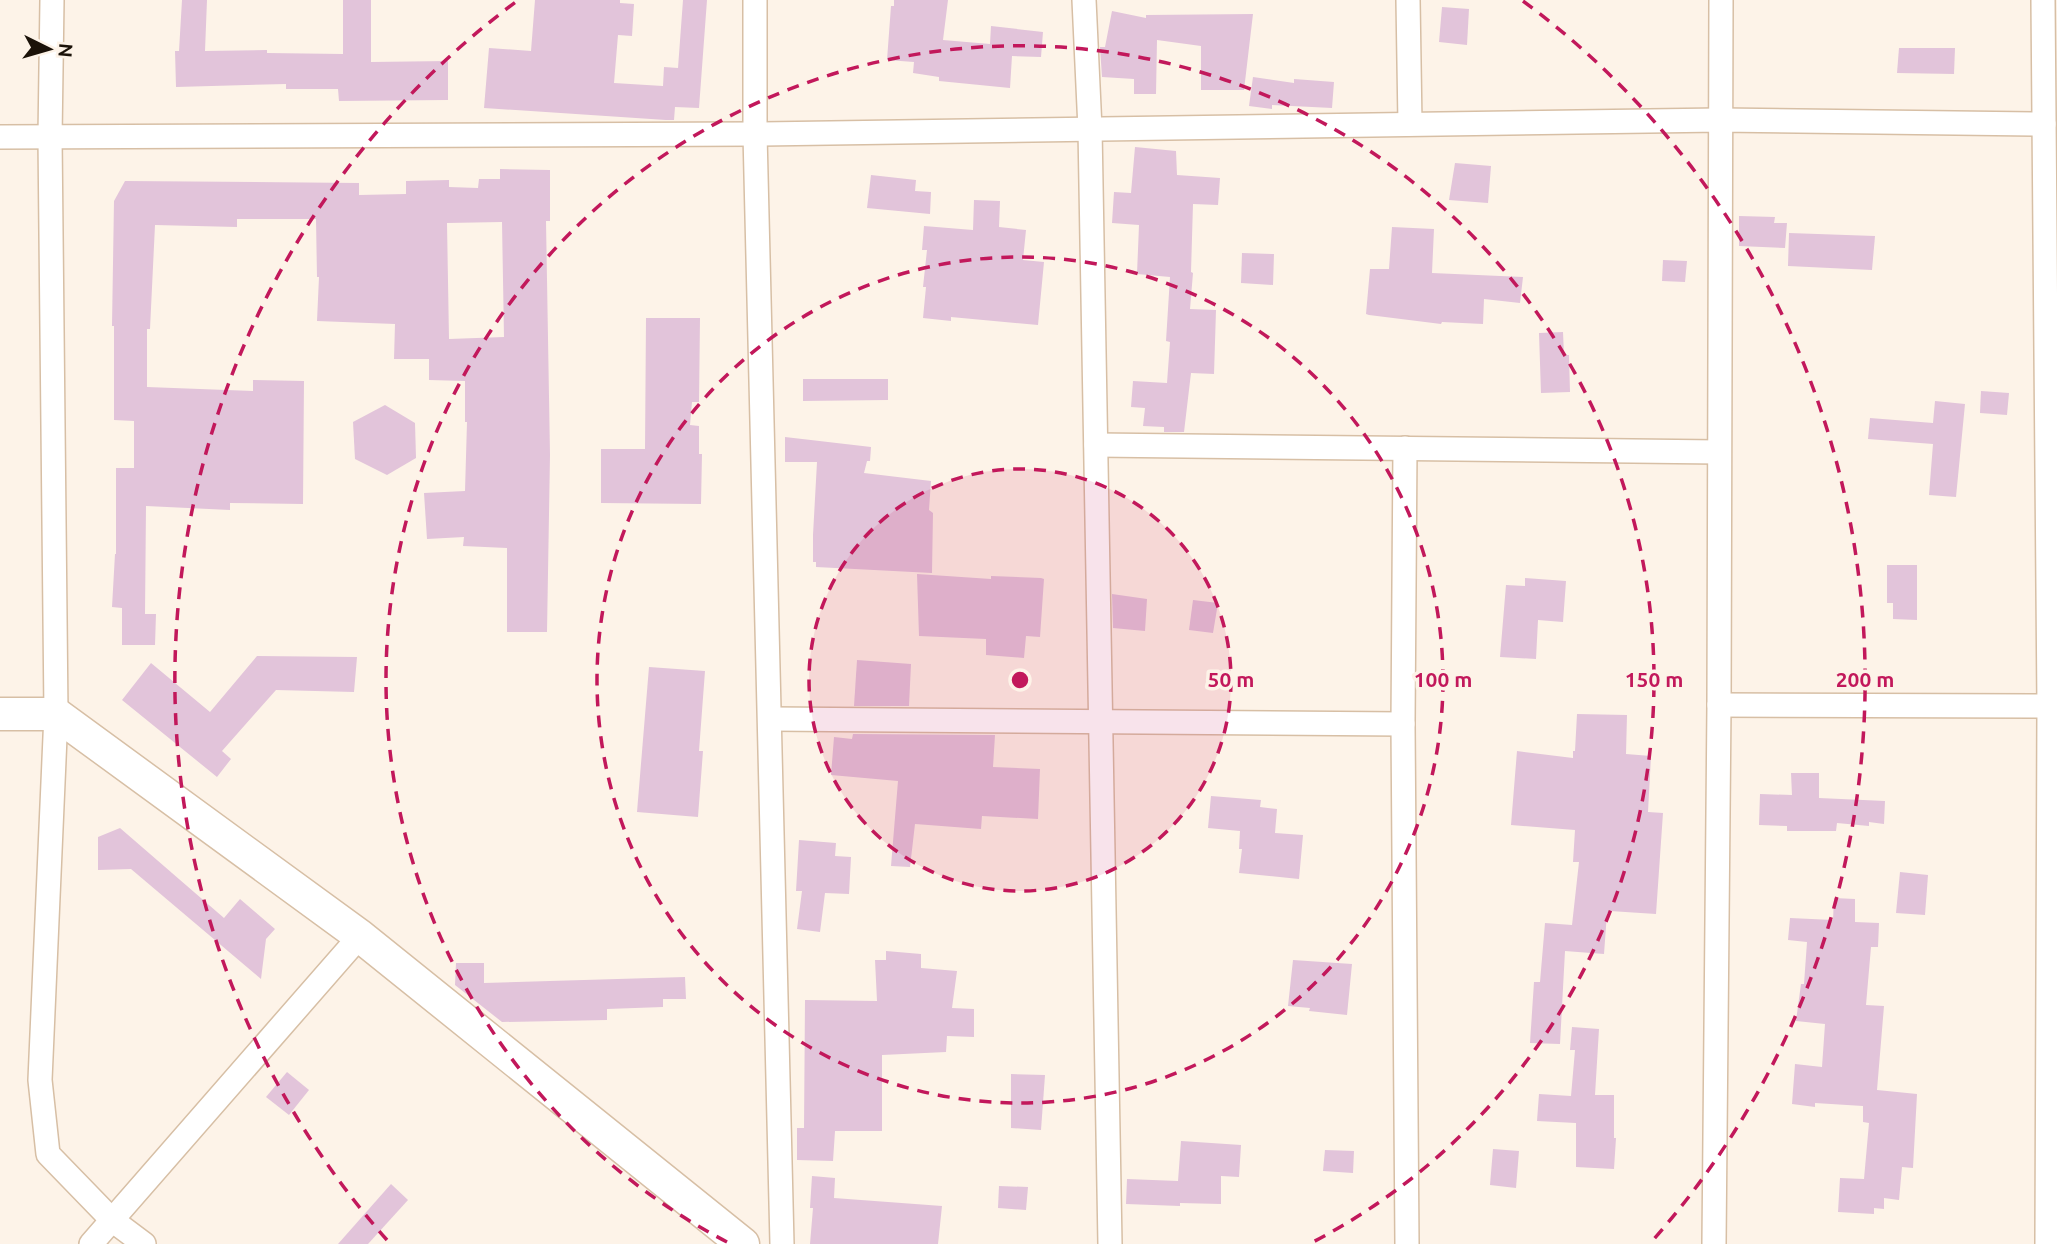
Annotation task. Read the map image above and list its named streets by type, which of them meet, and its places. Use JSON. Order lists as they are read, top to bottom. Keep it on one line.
{"north":"right","rings":["50 m","100 m","150 m","200 m"]}
